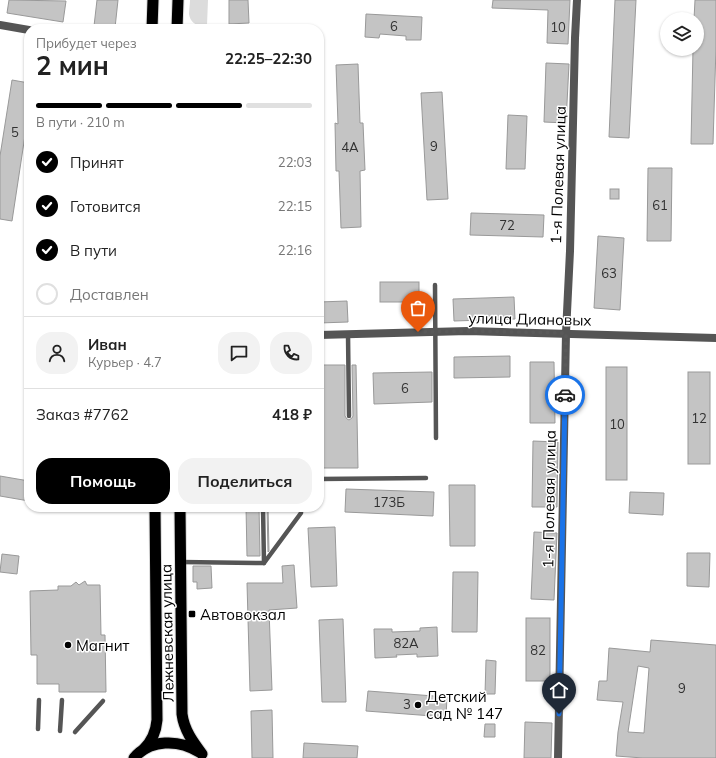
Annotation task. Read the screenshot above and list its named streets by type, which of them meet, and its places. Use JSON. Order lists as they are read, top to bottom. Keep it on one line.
{"streets":{"highway":["Лежневская улица"],"street":["1-я Полевая улица","улица Диановых"]},"crossings":[["1-я Полевая улица","улица Диановых"]],"places":{"transit":["Автовокзал"],"other":["Магнит","Детский сад № 147"]},"house_numbers":["6","10","5","9","4А","61","72","63","6","12","10","173Б","82А","82","9","3"],"page":{"heading":["2 мин","Прибудет через","22:25–22:30"],"panel":["Иван","Курьер · 4.7","Заказ #7762","418 ₽"],"bar":"В пути · 210 m","list":[["Принят","22:03"],["Готовится","22:15"],["В пути","22:16"],"Доставлен"],"buttons":["Помощь","Поделиться"]}}
